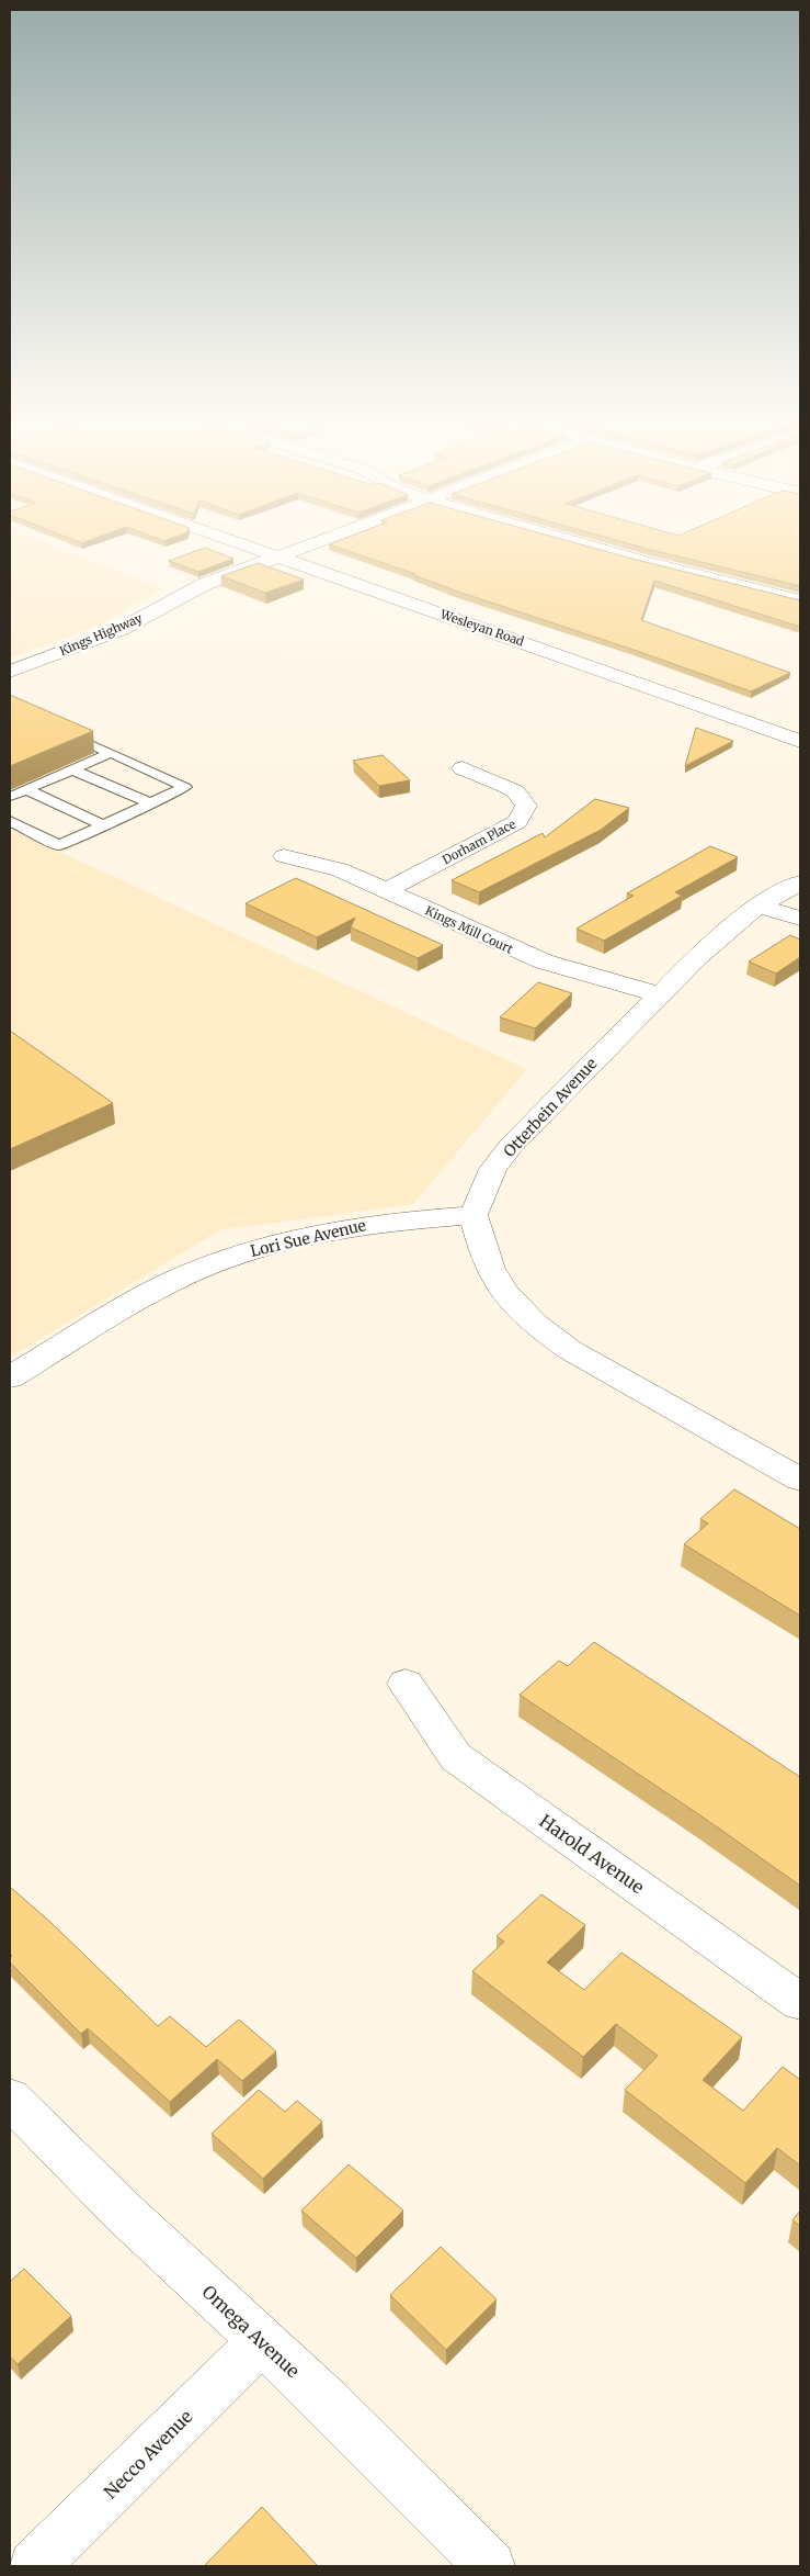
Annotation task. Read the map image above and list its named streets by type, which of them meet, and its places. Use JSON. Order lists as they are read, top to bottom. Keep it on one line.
{"streets":{"street":["Wesleyan Road","Kings Highway","Dorham Place","Kings Mill Court","Otterbein Avenue","Lori Sue Avenue","Harold Avenue","Omega Avenue","Necco Avenue"]},"crossings":[["Wesleyan Road","Kings Highway"],["Dorham Place","Kings Mill Court"],["Kings Mill Court","Otterbein Avenue"],["Otterbein Avenue","Lori Sue Avenue"],["Omega Avenue","Necco Avenue"]]}
